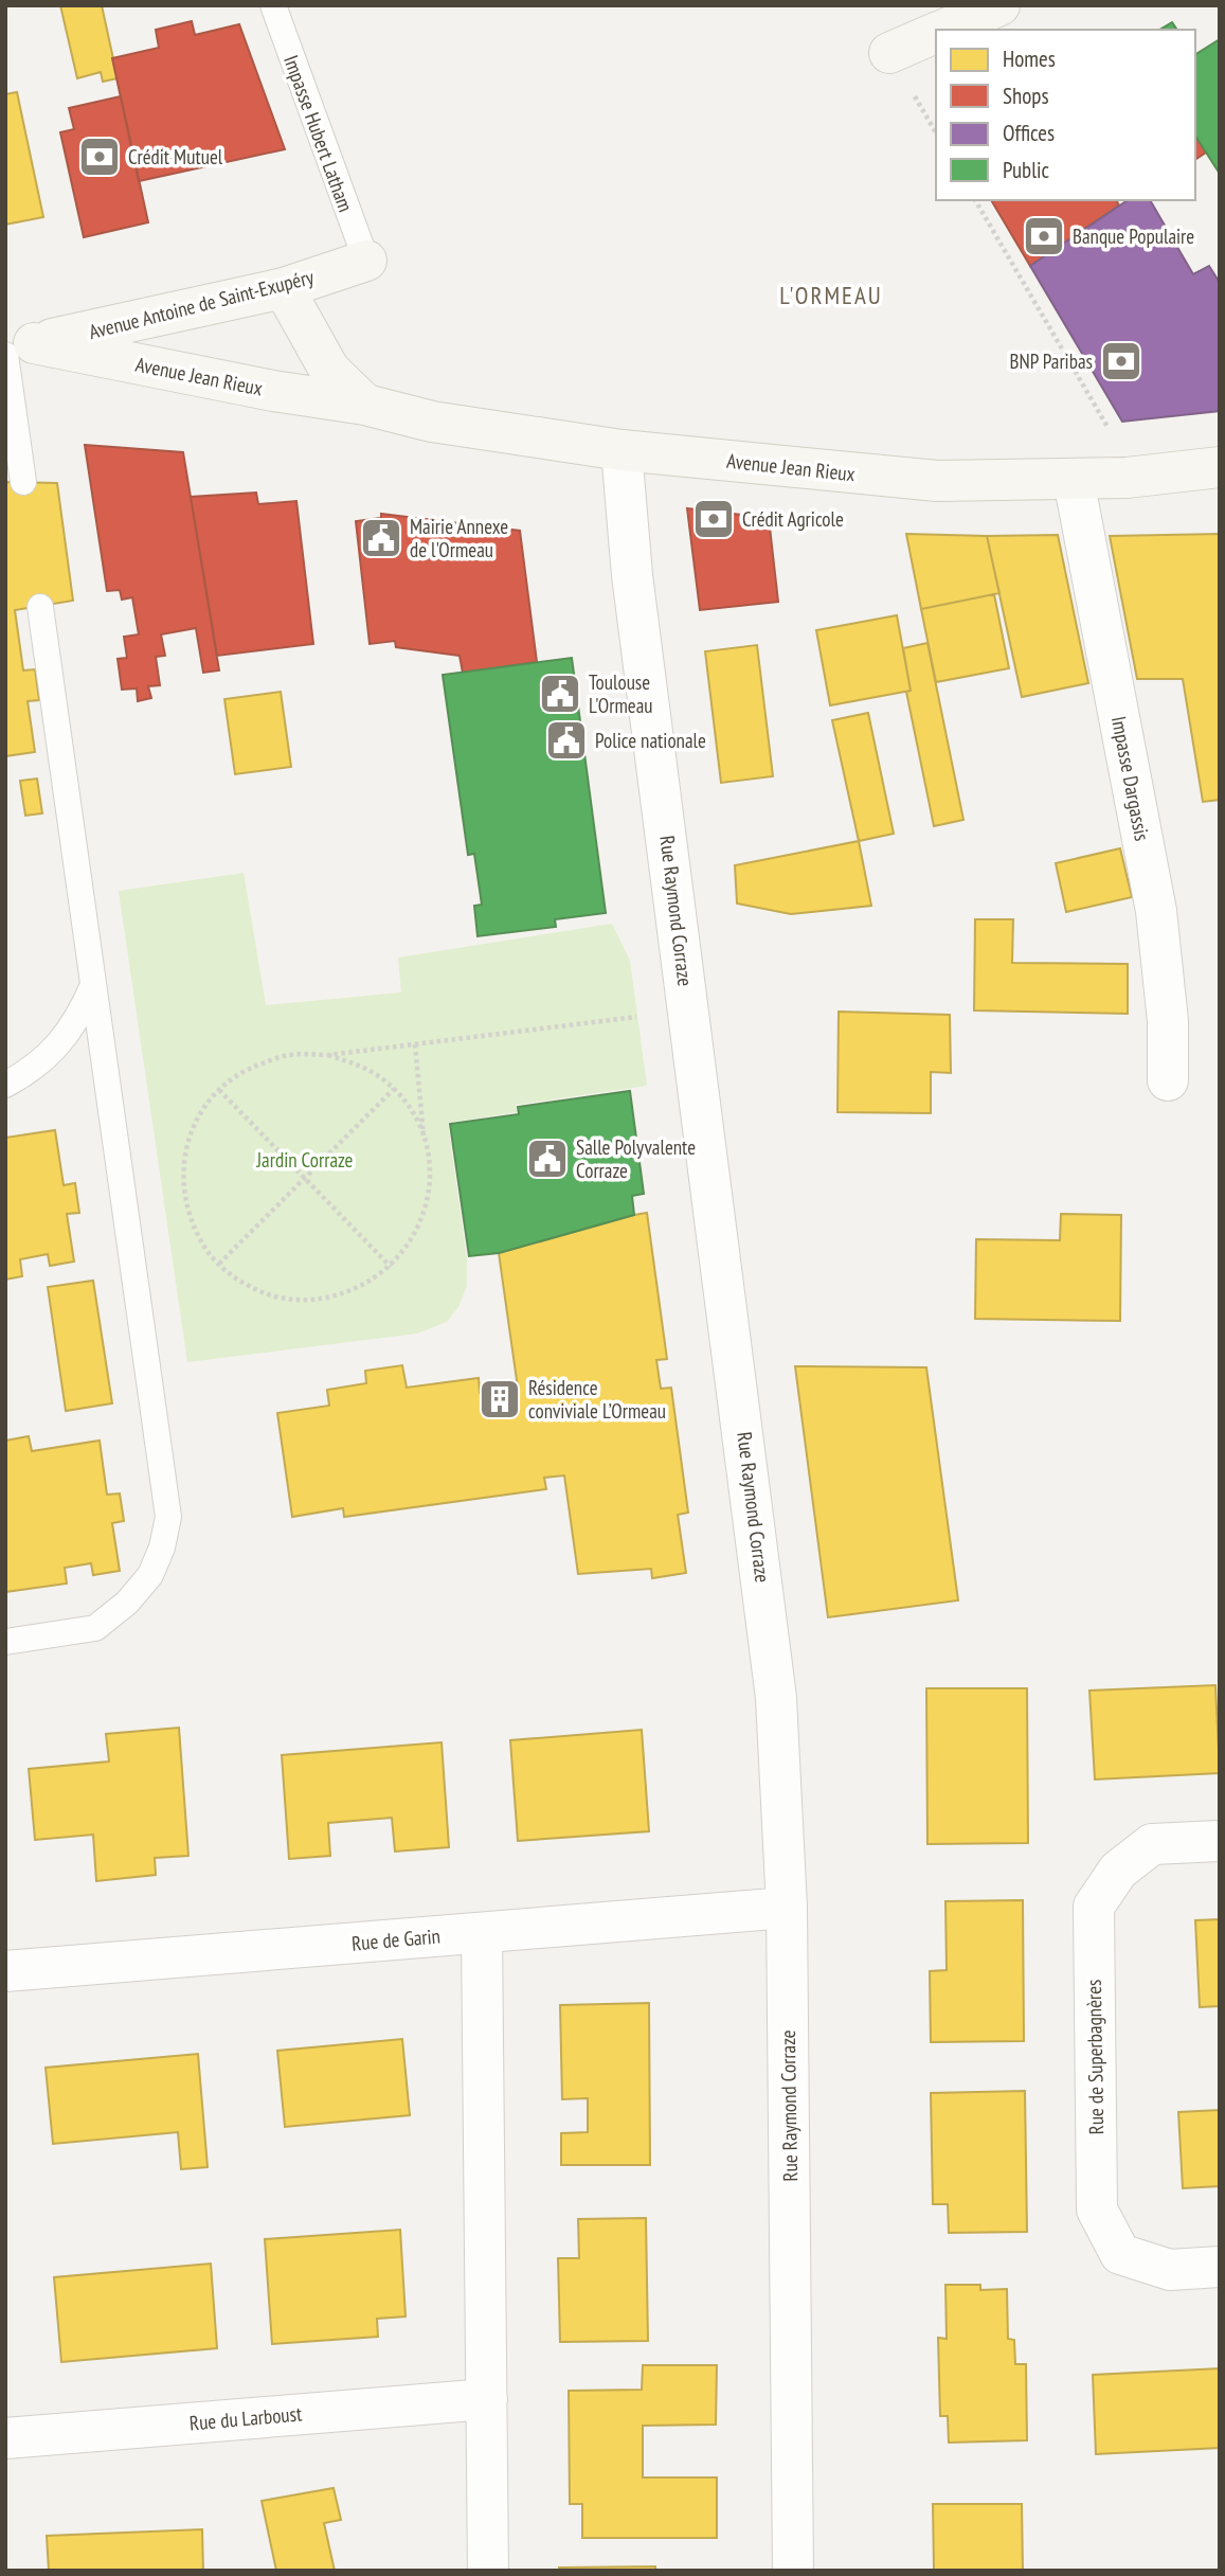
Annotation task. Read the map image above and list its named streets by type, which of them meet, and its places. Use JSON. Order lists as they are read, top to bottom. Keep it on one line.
{"streets":{"main road":["Avenue Antoine de Saint-Exupéry","Avenue Jean Rieux"],"street":["Impasse Dargassis","Rue Raymond Corraze","Rue de Garin","Rue de Superbagnères","Rue du Larboust"],"lane":["Impasse Hubert Latham"]},"crossings":[["Impasse Hubert Latham","Avenue Antoine de Saint-Exupéry"],["Avenue Antoine de Saint-Exupéry","Avenue Jean Rieux"],["Avenue Jean Rieux","Impasse Dargassis"],["Avenue Jean Rieux","Rue Raymond Corraze"],["Rue Raymond Corraze","Rue de Garin"]],"districts":["L'ORMEAU"],"parks":["Jardin Corraze"],"places":{"bank":["Crédit Mutuel","Banque Populaire","BNP Paribas","Crédit Agricole"],"public building":["Mairie Annexe de l'Ormeau","Toulouse L'Ormeau","Police nationale","Salle Polyvalente Corraze"],"building":["Résidence conviviale L’Ormeau"]},"legend":["Homes","Shops","Offices","Public"]}
